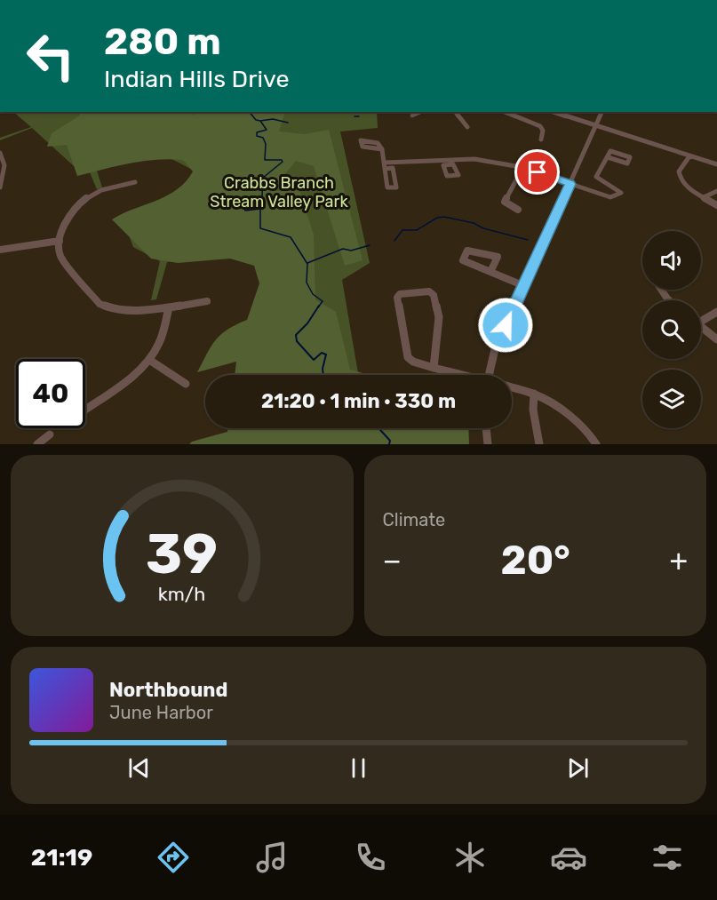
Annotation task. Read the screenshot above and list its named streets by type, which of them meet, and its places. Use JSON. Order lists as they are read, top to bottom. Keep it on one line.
{"parks":["Crabbs Branch Stream Valley Park"],"page":{"turn":["280 m","Indian Hills Drive"],"limit":"40","trip":"21:20 · 1 min · 330 m","tile":"Climate","heat":["−","20°","+"],"song":["Northbound","June Harbor"],"tabs":"21:19","gauge":["39","km/h"]}}
